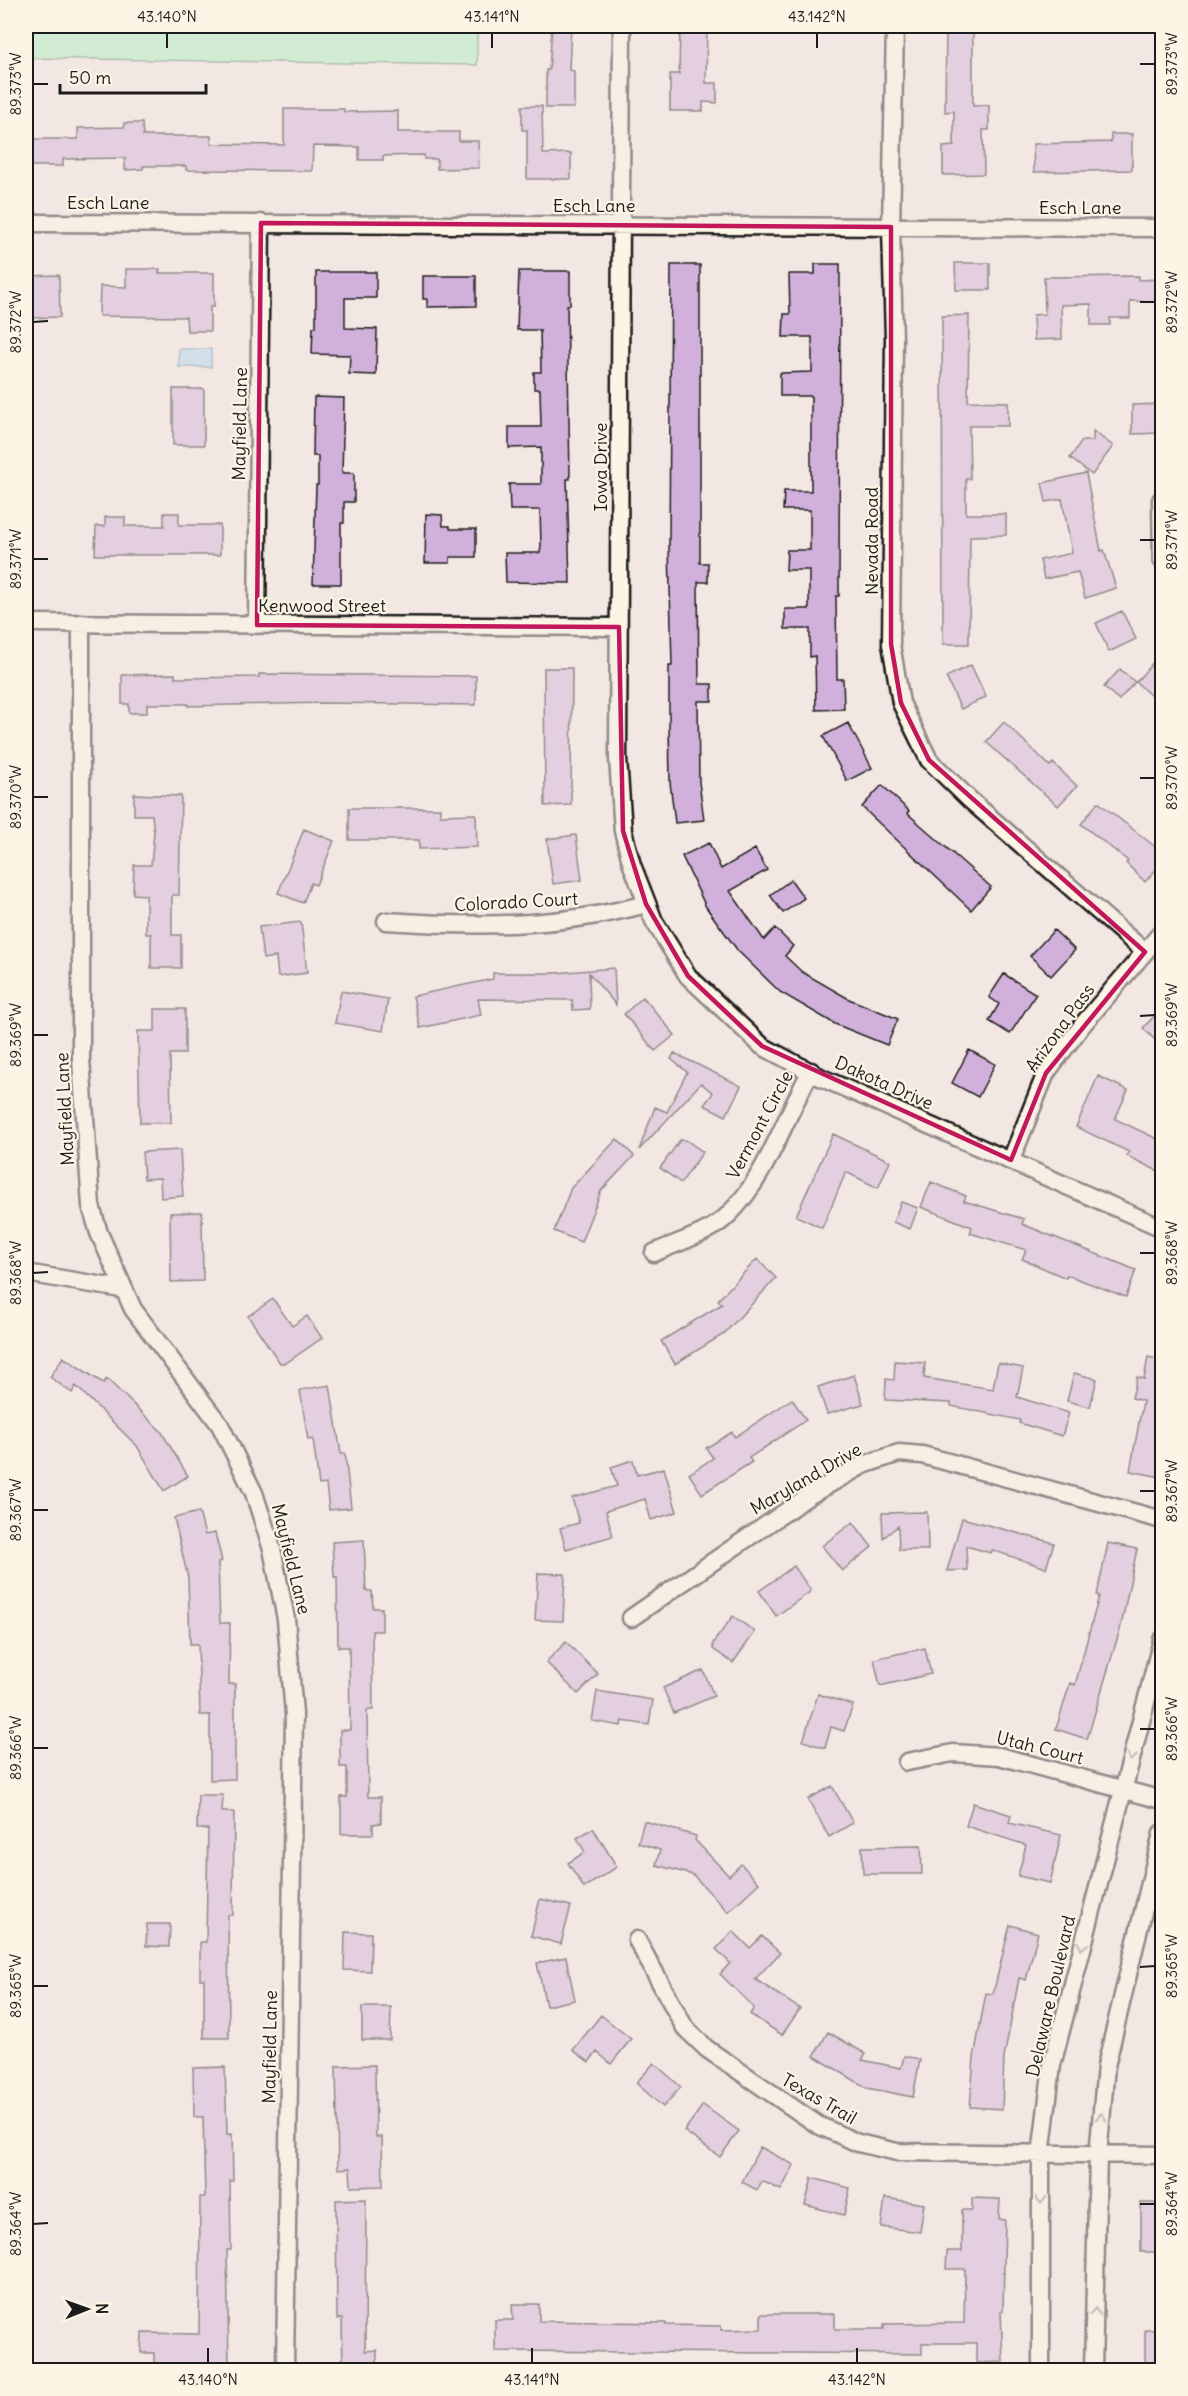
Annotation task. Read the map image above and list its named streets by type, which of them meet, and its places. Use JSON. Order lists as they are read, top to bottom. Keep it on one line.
{"streets":{"street":["Esch Lane","Mayfield Lane","Iowa Drive","Nevada Road","Kenwood Street","Colorado Court","Arizona Pass","Dakota Drive","Vermont Circle","Maryland Drive","Utah Court","Delaware Boulevard","Texas Trail"]},"crossings":[["Esch Lane","Mayfield Lane"],["Esch Lane","Iowa Drive"],["Esch Lane","Nevada Road"],["Mayfield Lane","Kenwood Street"],["Iowa Drive","Kenwood Street"],["Iowa Drive","Colorado Court"],["Iowa Drive","Dakota Drive"],["Nevada Road","Arizona Pass"],["Colorado Court","Dakota Drive"],["Arizona Pass","Dakota Drive"],["Dakota Drive","Vermont Circle"],["Utah Court","Delaware Boulevard"],["Delaware Boulevard","Texas Trail"]],"scale_bar":"50 m","north":"right","coordinates":["43.140°N","43.141°N","43.142°N","89.373°W","89.372°W","89.371°W","89.370°W","89.369°W","89.368°W","89.367°W","89.366°W","89.365°W","89.364°W"]}
